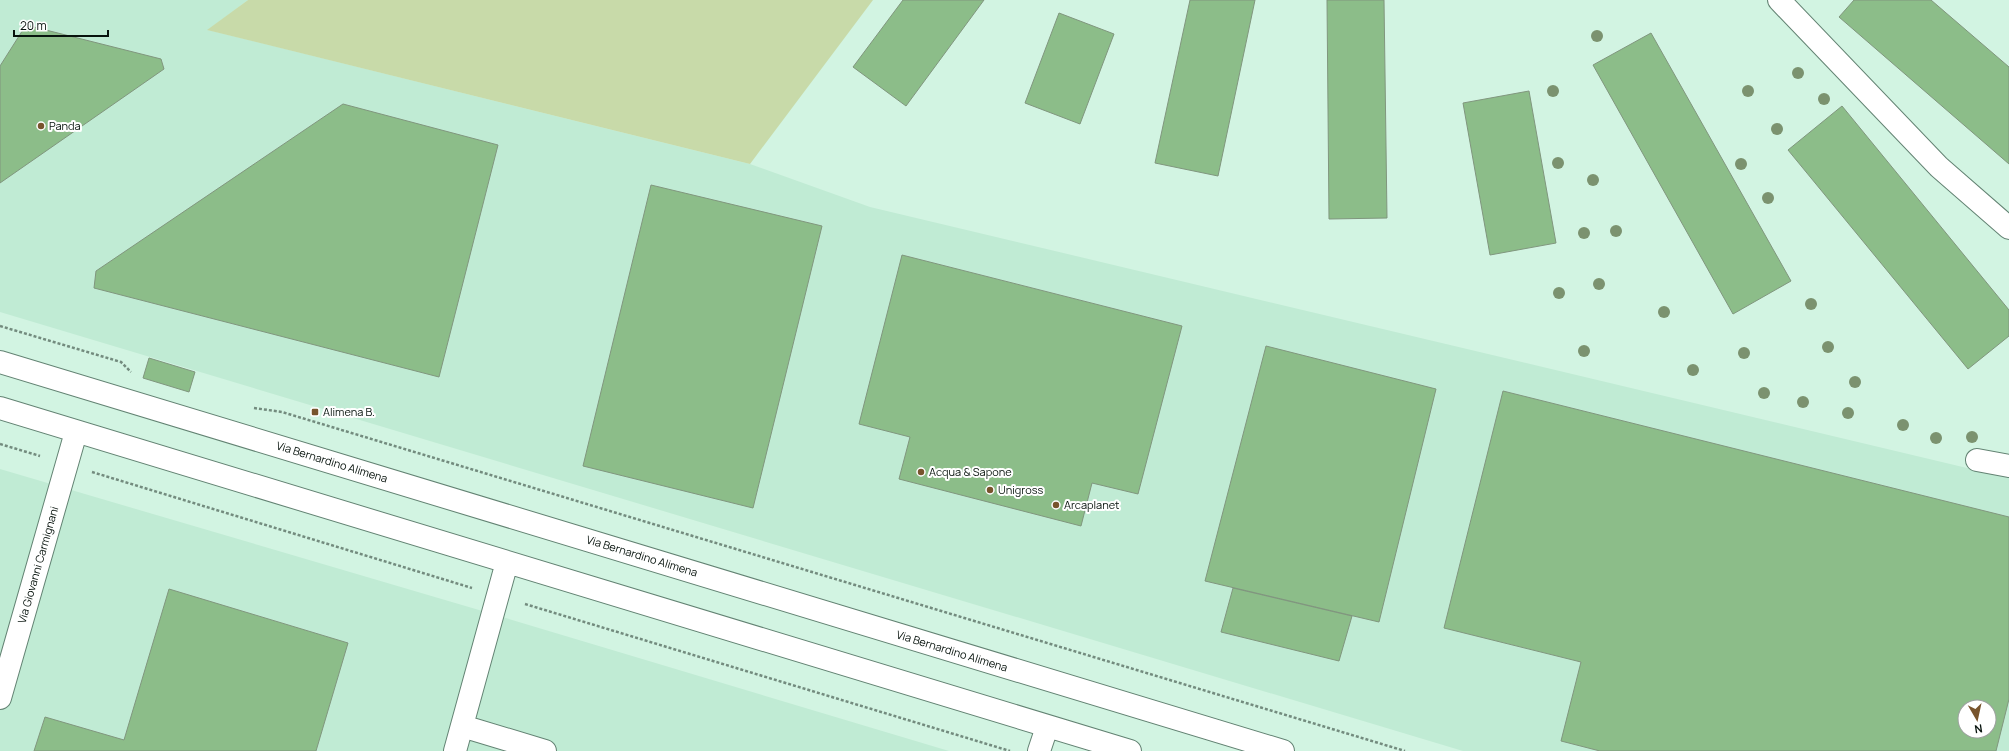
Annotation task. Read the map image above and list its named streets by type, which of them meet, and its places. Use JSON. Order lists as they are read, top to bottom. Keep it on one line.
{"streets":{"street":["Via Bernardino Alimena","Via Giovanni Carmignani"]},"places":{"other":["Panda","Acqua & Sapone","Unigross","Arcaplanet"],"transit":["Alimena B."]},"scale_bar":"20 m","north":"bottom"}
